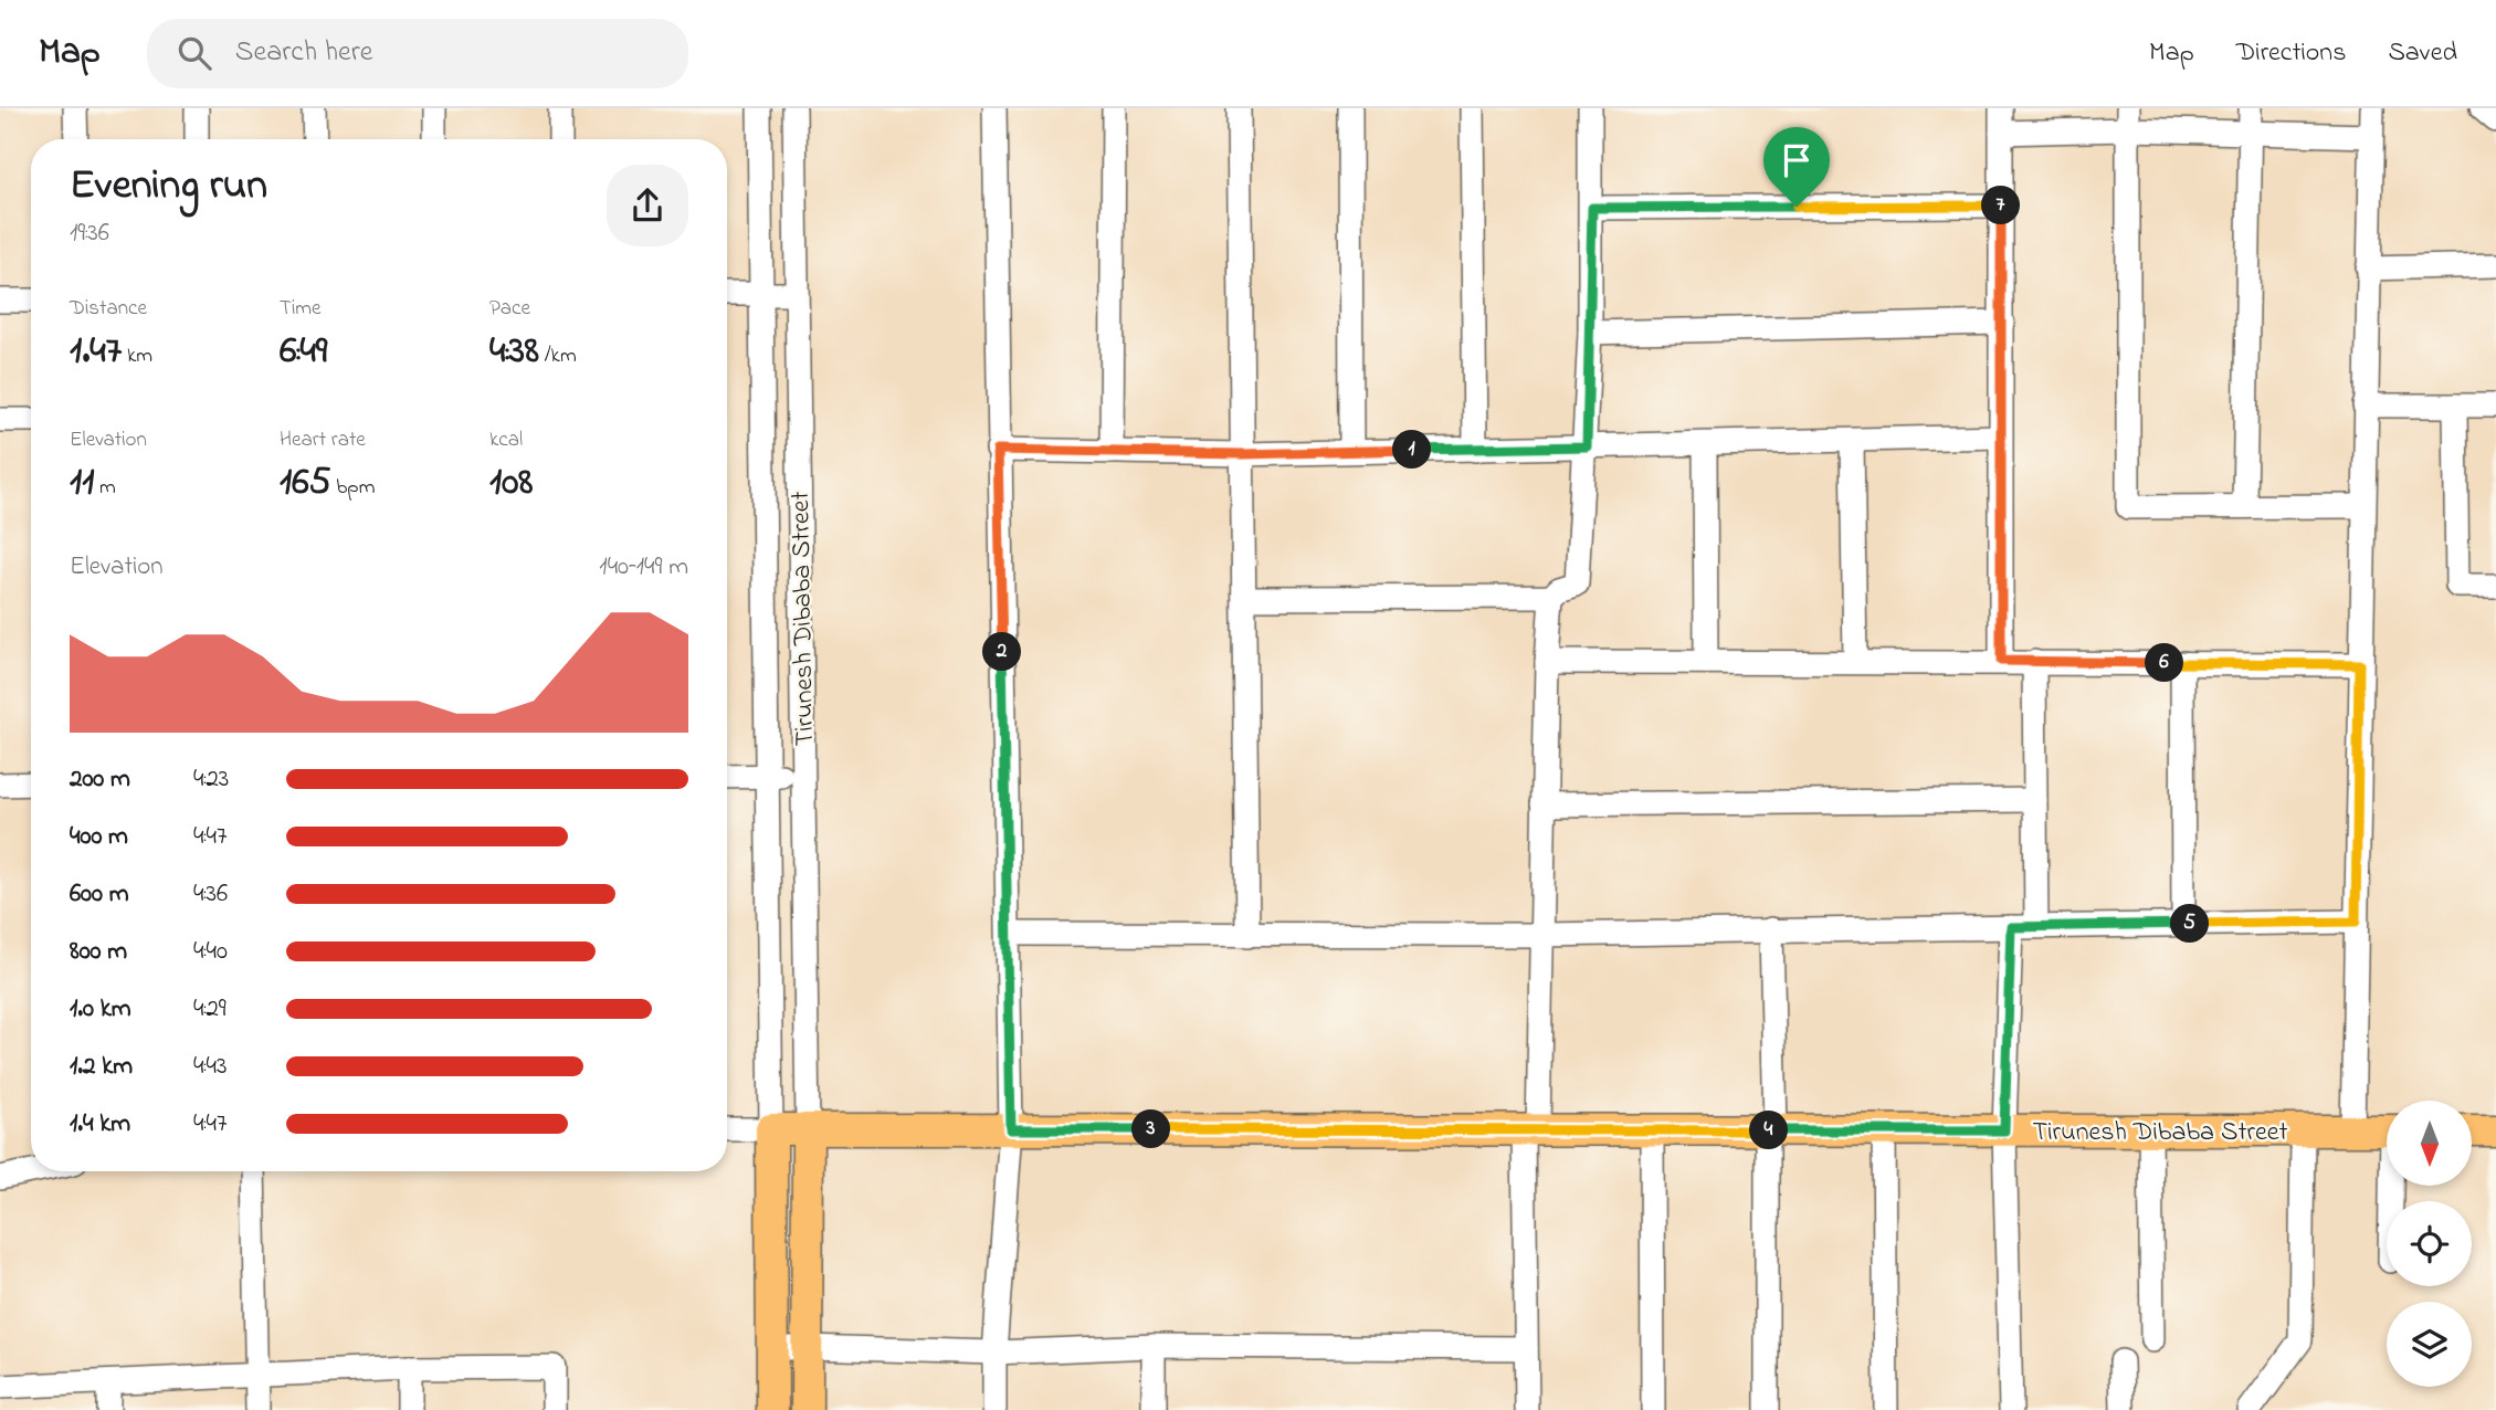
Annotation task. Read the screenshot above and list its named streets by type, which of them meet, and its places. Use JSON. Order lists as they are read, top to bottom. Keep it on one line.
{"streets":{"main road":["Tirunesh Dibaba Street"]},"north":"bottom","page":{"header":"Map","search":"Search here","nav":["Map","Directions","Saved"],"heading":["Evening run","19:36"],"pins":["7","1","2","6","5","3","4"],"stats":[["Distance","1.47 km"],["Time","6:49"],["Pace","4:38 /km"],["Elevation","11 m"],["Heart rate","165 bpm"],["kcal","108"]],"chart":["Elevation","140–149 m"],"list":[{"name":"200 m","note":"4:23"},{"name":"400 m","note":"4:47"},{"name":"600 m","note":"4:36"},{"name":"800 m","note":"4:40"},{"name":"1.0 km","note":"4:29"},{"name":"1.2 km","note":"4:43"},{"name":"1.4 km","note":"4:47"}]}}
